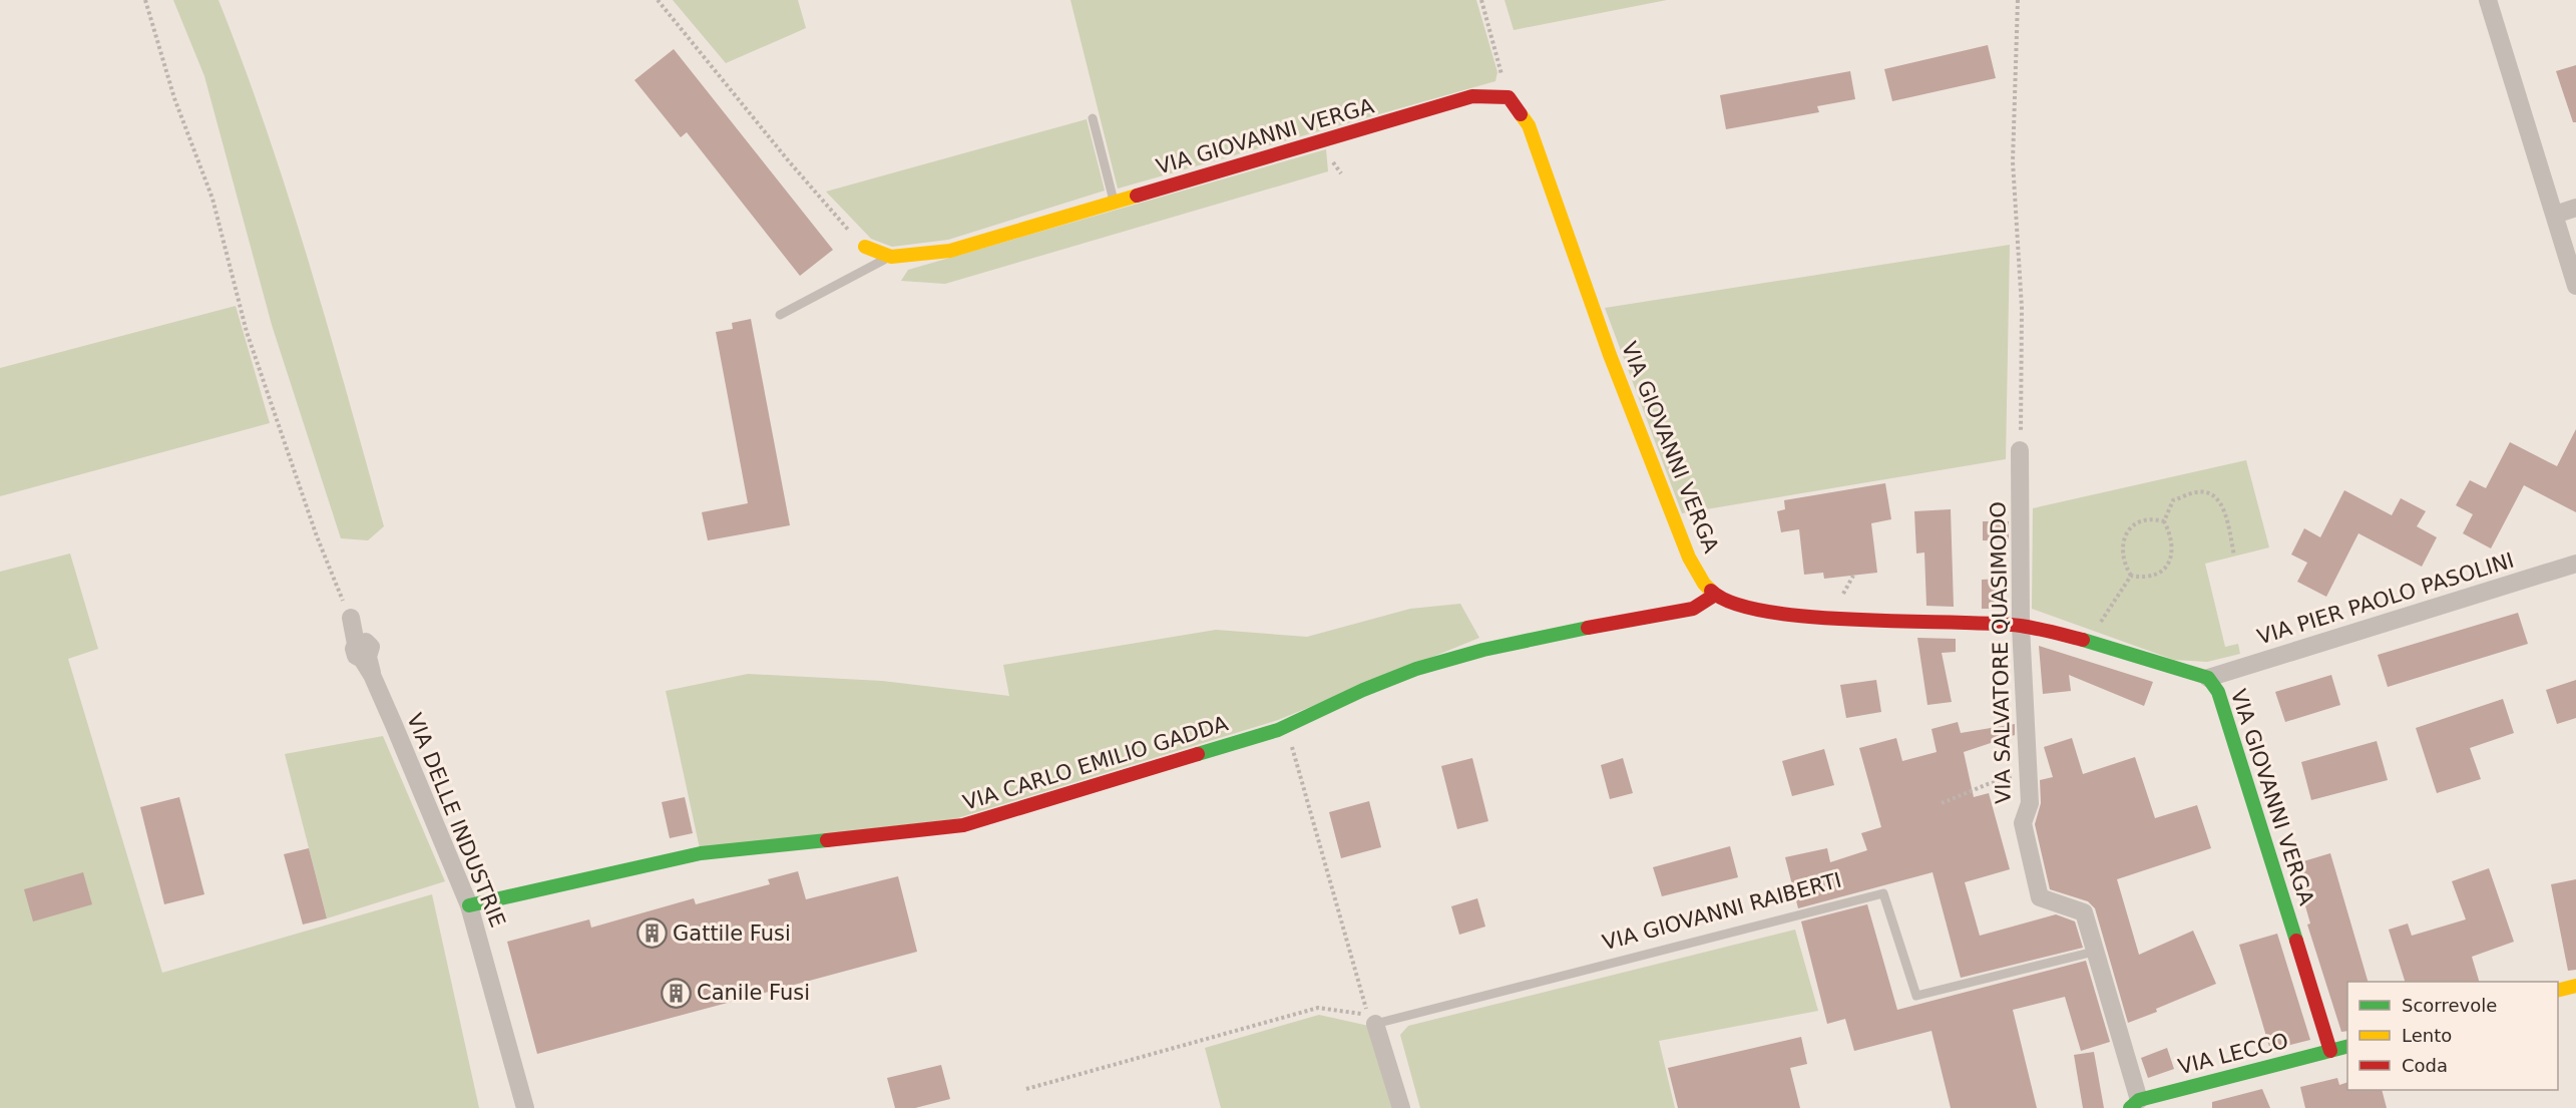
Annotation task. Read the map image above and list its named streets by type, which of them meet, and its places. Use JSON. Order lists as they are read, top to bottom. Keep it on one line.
{"streets":{"street":["VIA GIOVANNI VERGA","VIA PIER PAOLO PASOLINI","VIA SALVATORE QUASIMODO","VIA CARLO EMILIO GADDA","VIA DELLE INDUSTRIE","VIA LECCO"],"lane":["VIA GIOVANNI RAIBERTI"]},"crossings":[["VIA GIOVANNI VERGA","VIA PIER PAOLO PASOLINI"],["VIA GIOVANNI VERGA","VIA SALVATORE QUASIMODO"],["VIA GIOVANNI VERGA","VIA CARLO EMILIO GADDA"],["VIA GIOVANNI VERGA","VIA LECCO"],["VIA SALVATORE QUASIMODO","VIA GIOVANNI RAIBERTI"],["VIA SALVATORE QUASIMODO","VIA LECCO"],["VIA CARLO EMILIO GADDA","VIA DELLE INDUSTRIE"]],"places":{"building":["Gattile Fusi","Canile Fusi"]},"legend":["Scorrevole","Lento","Coda"]}
